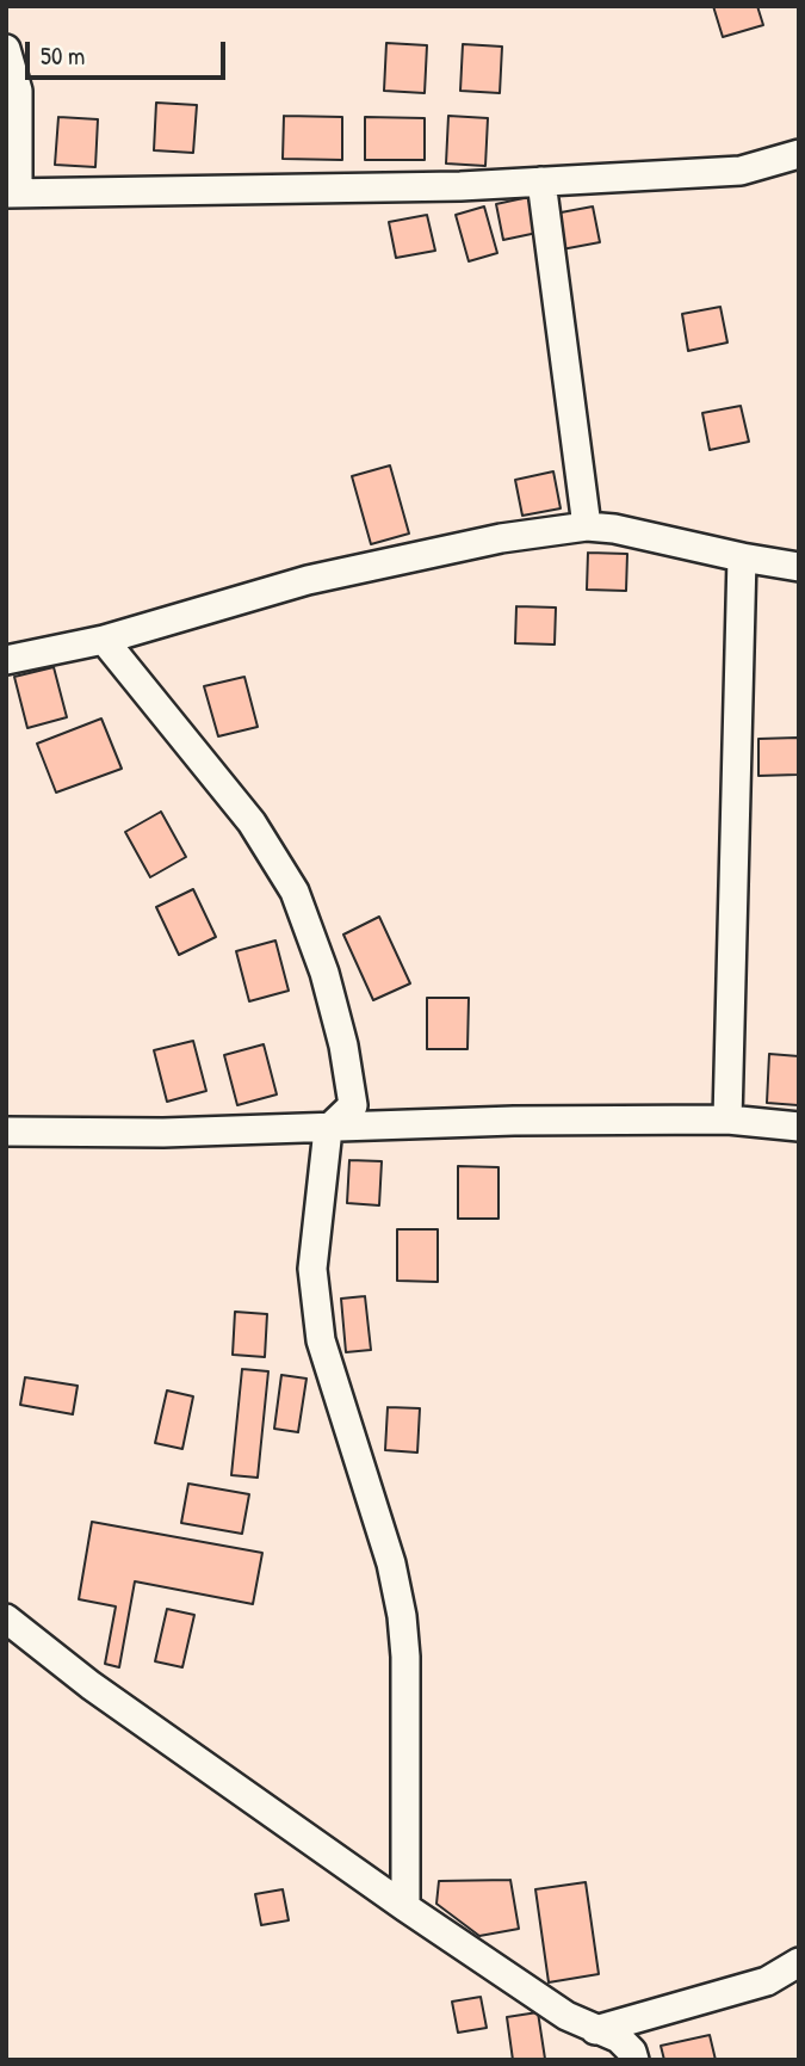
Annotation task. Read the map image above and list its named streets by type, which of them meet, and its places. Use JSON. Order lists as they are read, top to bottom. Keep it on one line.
{"scale_bar":"50 m"}
